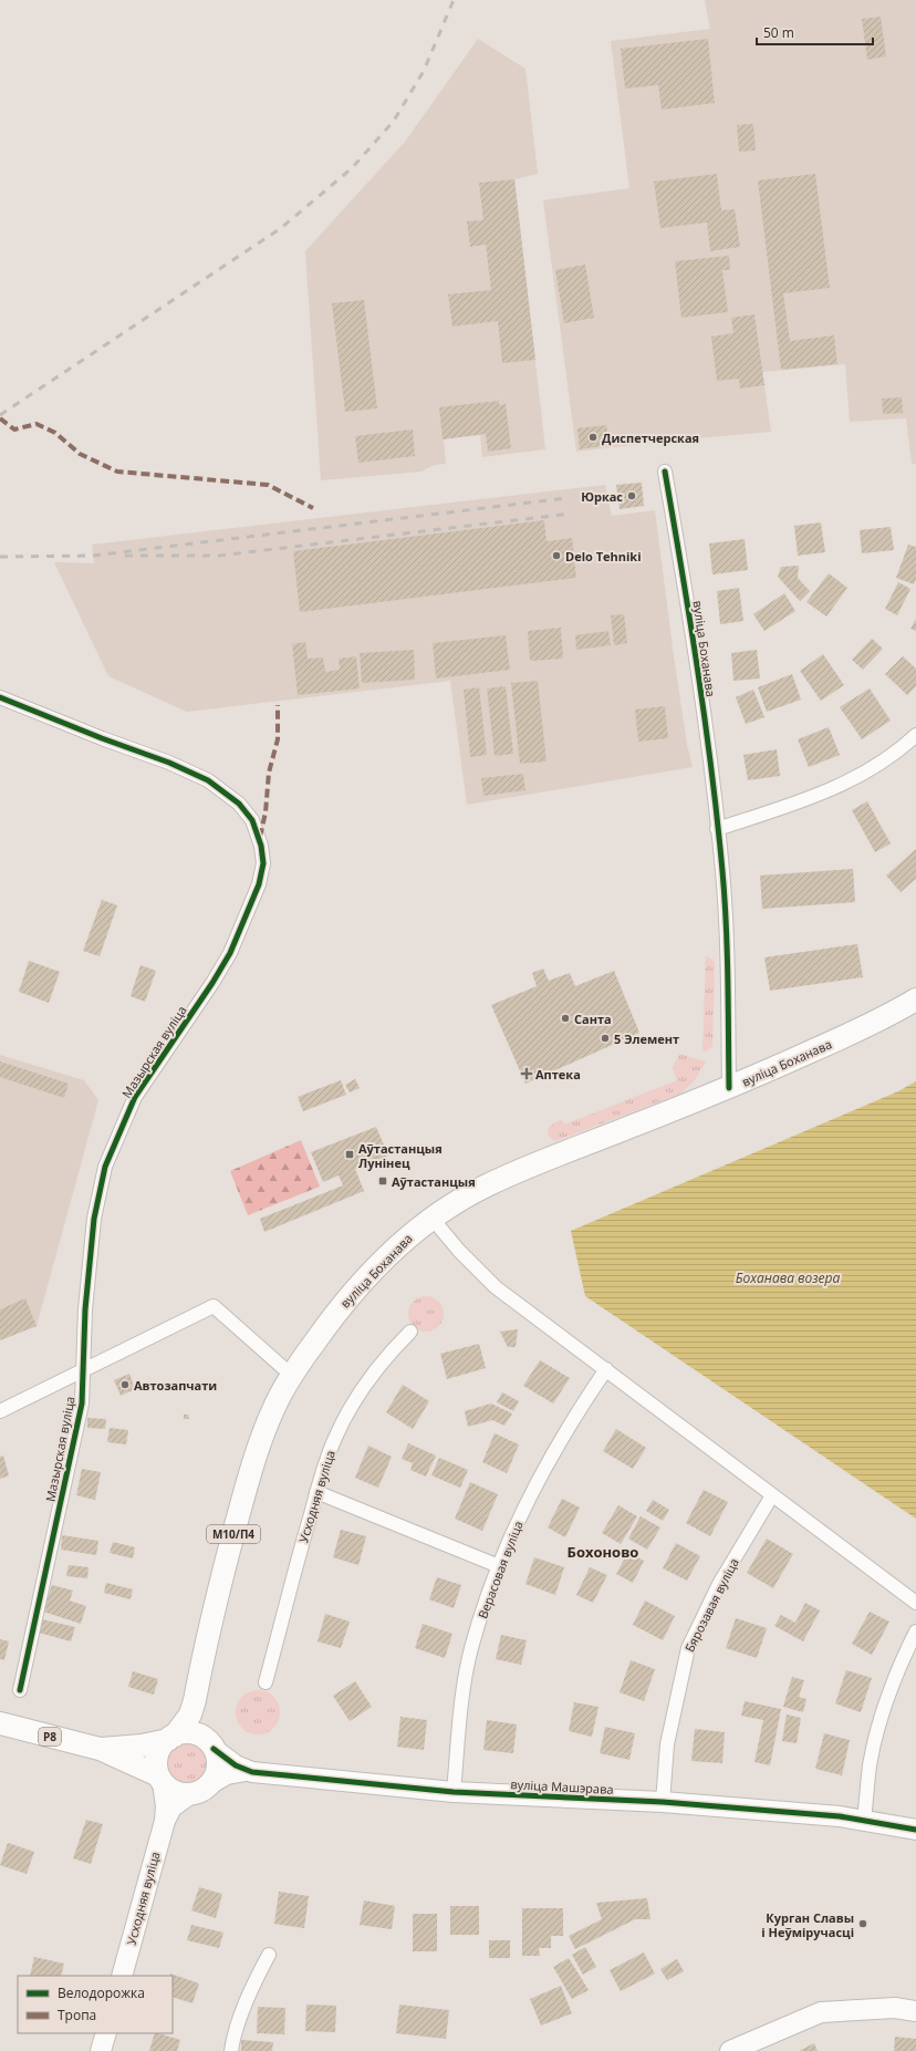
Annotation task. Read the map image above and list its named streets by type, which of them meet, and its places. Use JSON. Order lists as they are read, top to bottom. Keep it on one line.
{"streets":{"main road":["вуліца Боханава","М10/П4","Р8"],"street":["Мазырская вуліца","Усходняя вуліца","Верасовая вуліца","Бярозавая вуліца","вуліца Машэрава"]},"crossings":[["вуліца Боханава","М10/П4"],["Усходняя вуліца","М10/П4"],["Усходняя вуліца","Р8"],["Усходняя вуліца","вуліца Машэрава"],["М10/П4","Р8"],["М10/П4","вуліца Машэрава"],["Верасовая вуліца","вуліца Машэрава"],["Бярозавая вуліца","вуліца Машэрава"],["Р8","вуліца Машэрава"]],"districts":["Бохоново"],"water":["Боханава возера"],"places":{"other":["Диспетчерская","Юркас","Delo Tehniki","Санта","5 Элемент","Автозапчати","Курган Славы і Неўміручасці"],"health":["Аптека"],"transit":["Аўтастанцыя Лунінец","Аўтастанцыя"]},"legend":["Велодорожка","Тропа"],"scale_bar":"50 m"}
